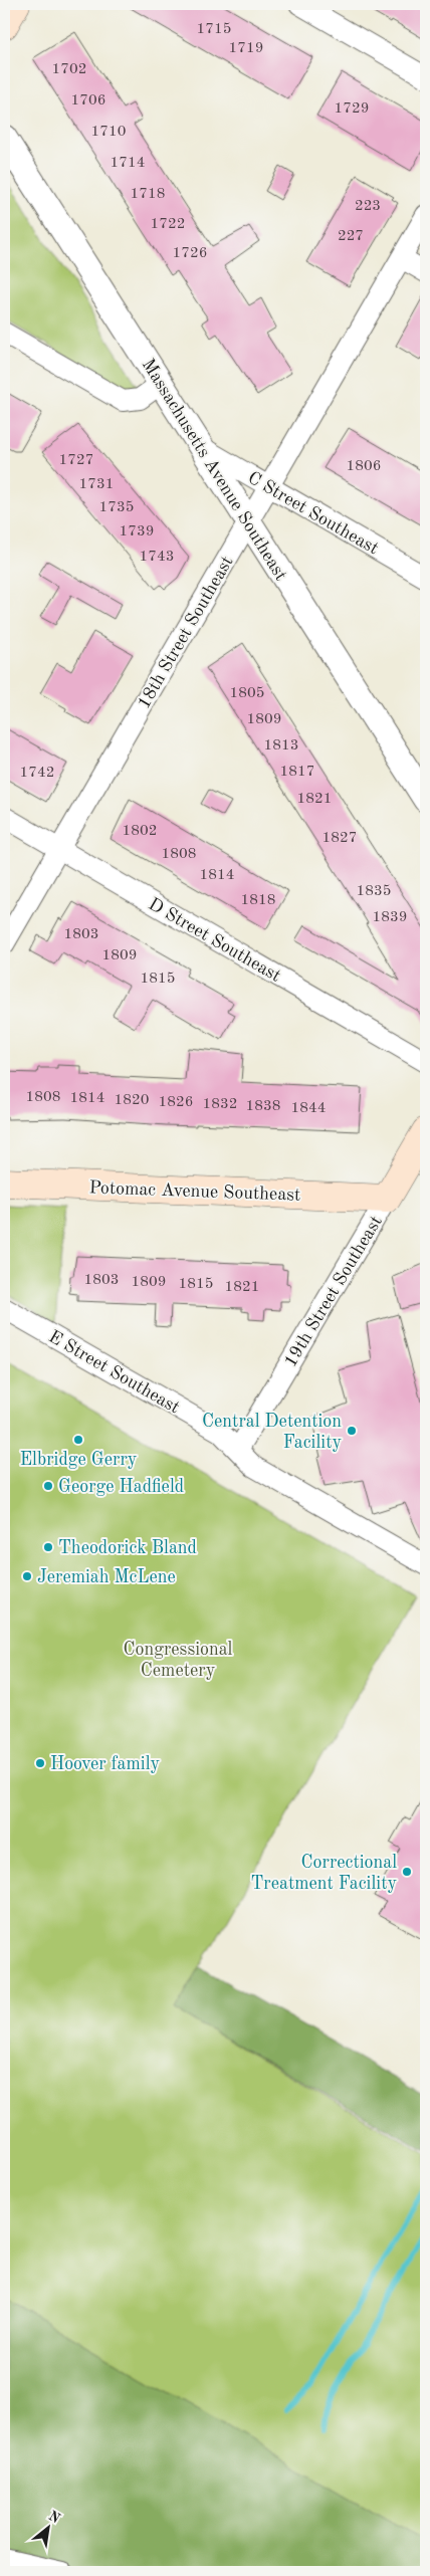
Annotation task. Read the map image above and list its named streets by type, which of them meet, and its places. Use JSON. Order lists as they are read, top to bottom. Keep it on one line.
{"streets":{"main road":["Potomac Avenue Southeast","19th Street Southeast"],"street":["Massachusetts Avenue Southeast","C Street Southeast","18th Street Southeast","D Street Southeast","E Street Southeast"]},"crossings":[["Massachusetts Avenue Southeast","C Street Southeast"],["Massachusetts Avenue Southeast","18th Street Southeast"],["C Street Southeast","18th Street Southeast"],["18th Street Southeast","D Street Southeast"],["Potomac Avenue Southeast","19th Street Southeast"],["19th Street Southeast","E Street Southeast"]],"parks":["Congressional Cemetery"],"places":["Central Detention Facility","Elbridge Gerry","George Hadfield","Theodorick Bland","Jeremiah McLene","Hoover family","Correctional Treatment Facility"],"house_numbers":["1715","1719","1702","1706","1729","1710","1714","1718","223","1722","227","1726","1727","1806","1731","1735","1739","1743","1805","1809","1813","1817","1742","1821","1802","1827","1808","1814","1835","1818","1839","1803","1809","1815","1808","1814","1820","1826","1832","1838","1844","1803","1809","1815","1821"],"north":"top right"}
